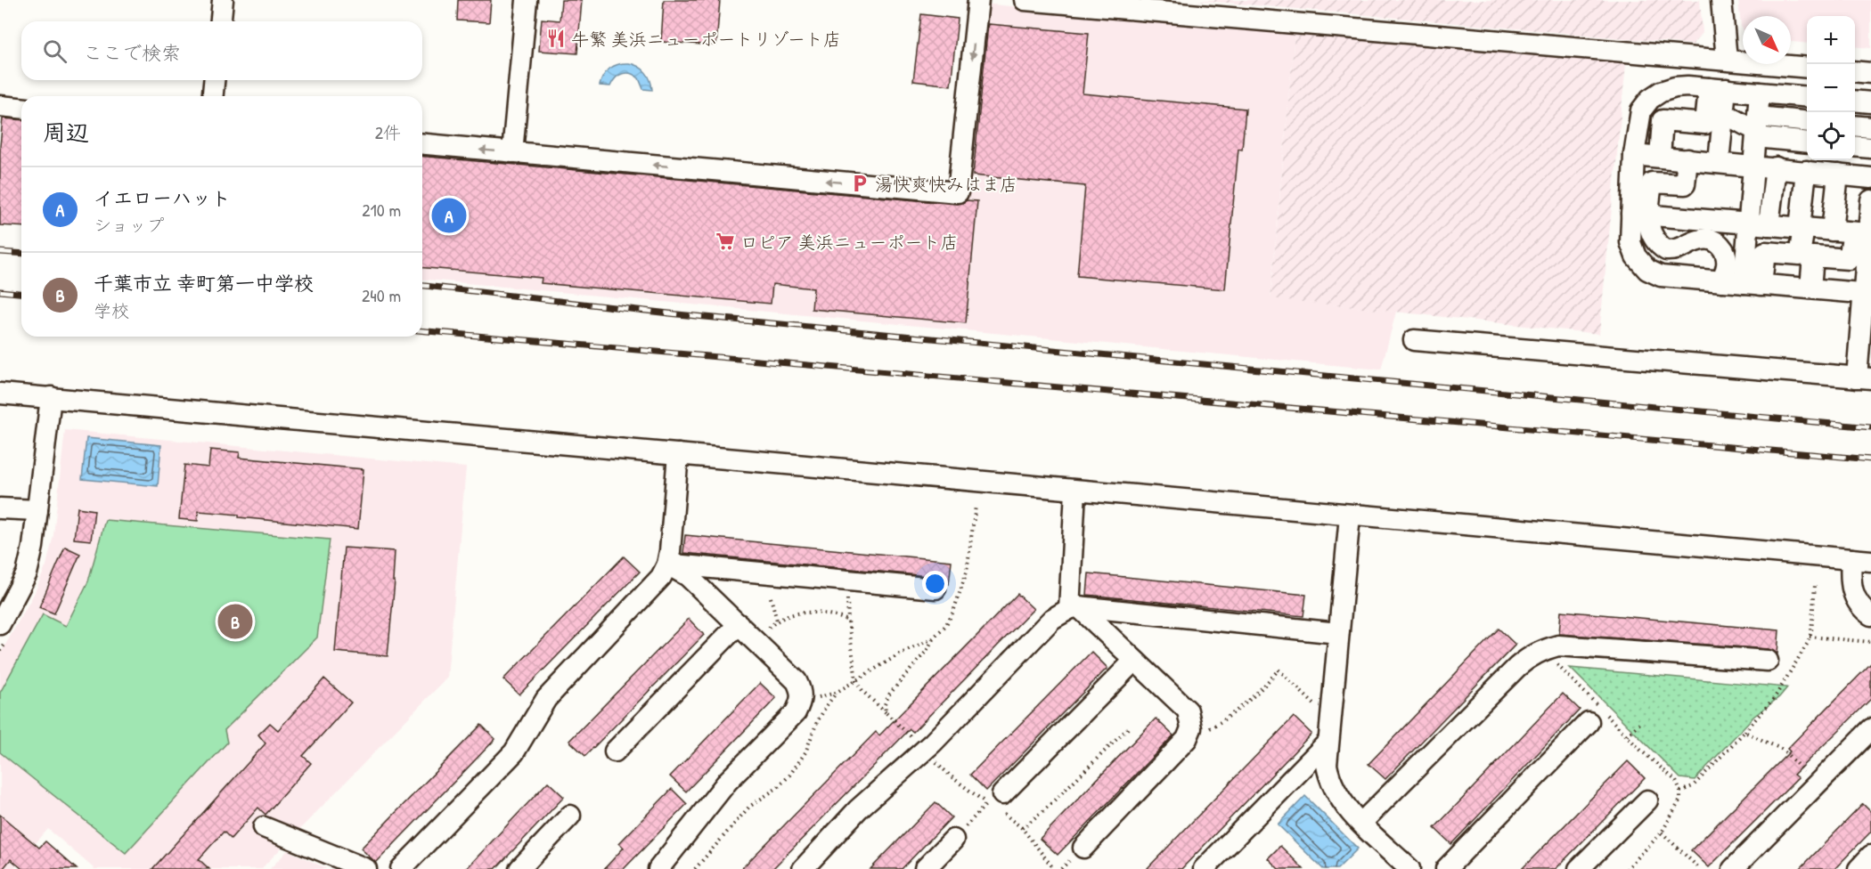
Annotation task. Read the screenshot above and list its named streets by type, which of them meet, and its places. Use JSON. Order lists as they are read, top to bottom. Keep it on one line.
{"places":{"restaurant":["牛繁 美浜ニューポートリゾート店"],"parking":["湯快爽快みはま店"],"supermarket":["ロピア 美浜ニューポート店"]},"north":"bottom right","page":{"map_buttons":["+","−"],"search":"ここで検索","heading":["周辺","2件"],"list":[{"mark":"A","name":"イエローハット","note":"ショップ","value":"210 m"},{"mark":"B","name":"千葉市立 幸町第一中学校","note":"学校","value":"240 m"}],"pins":["A","B"]}}
